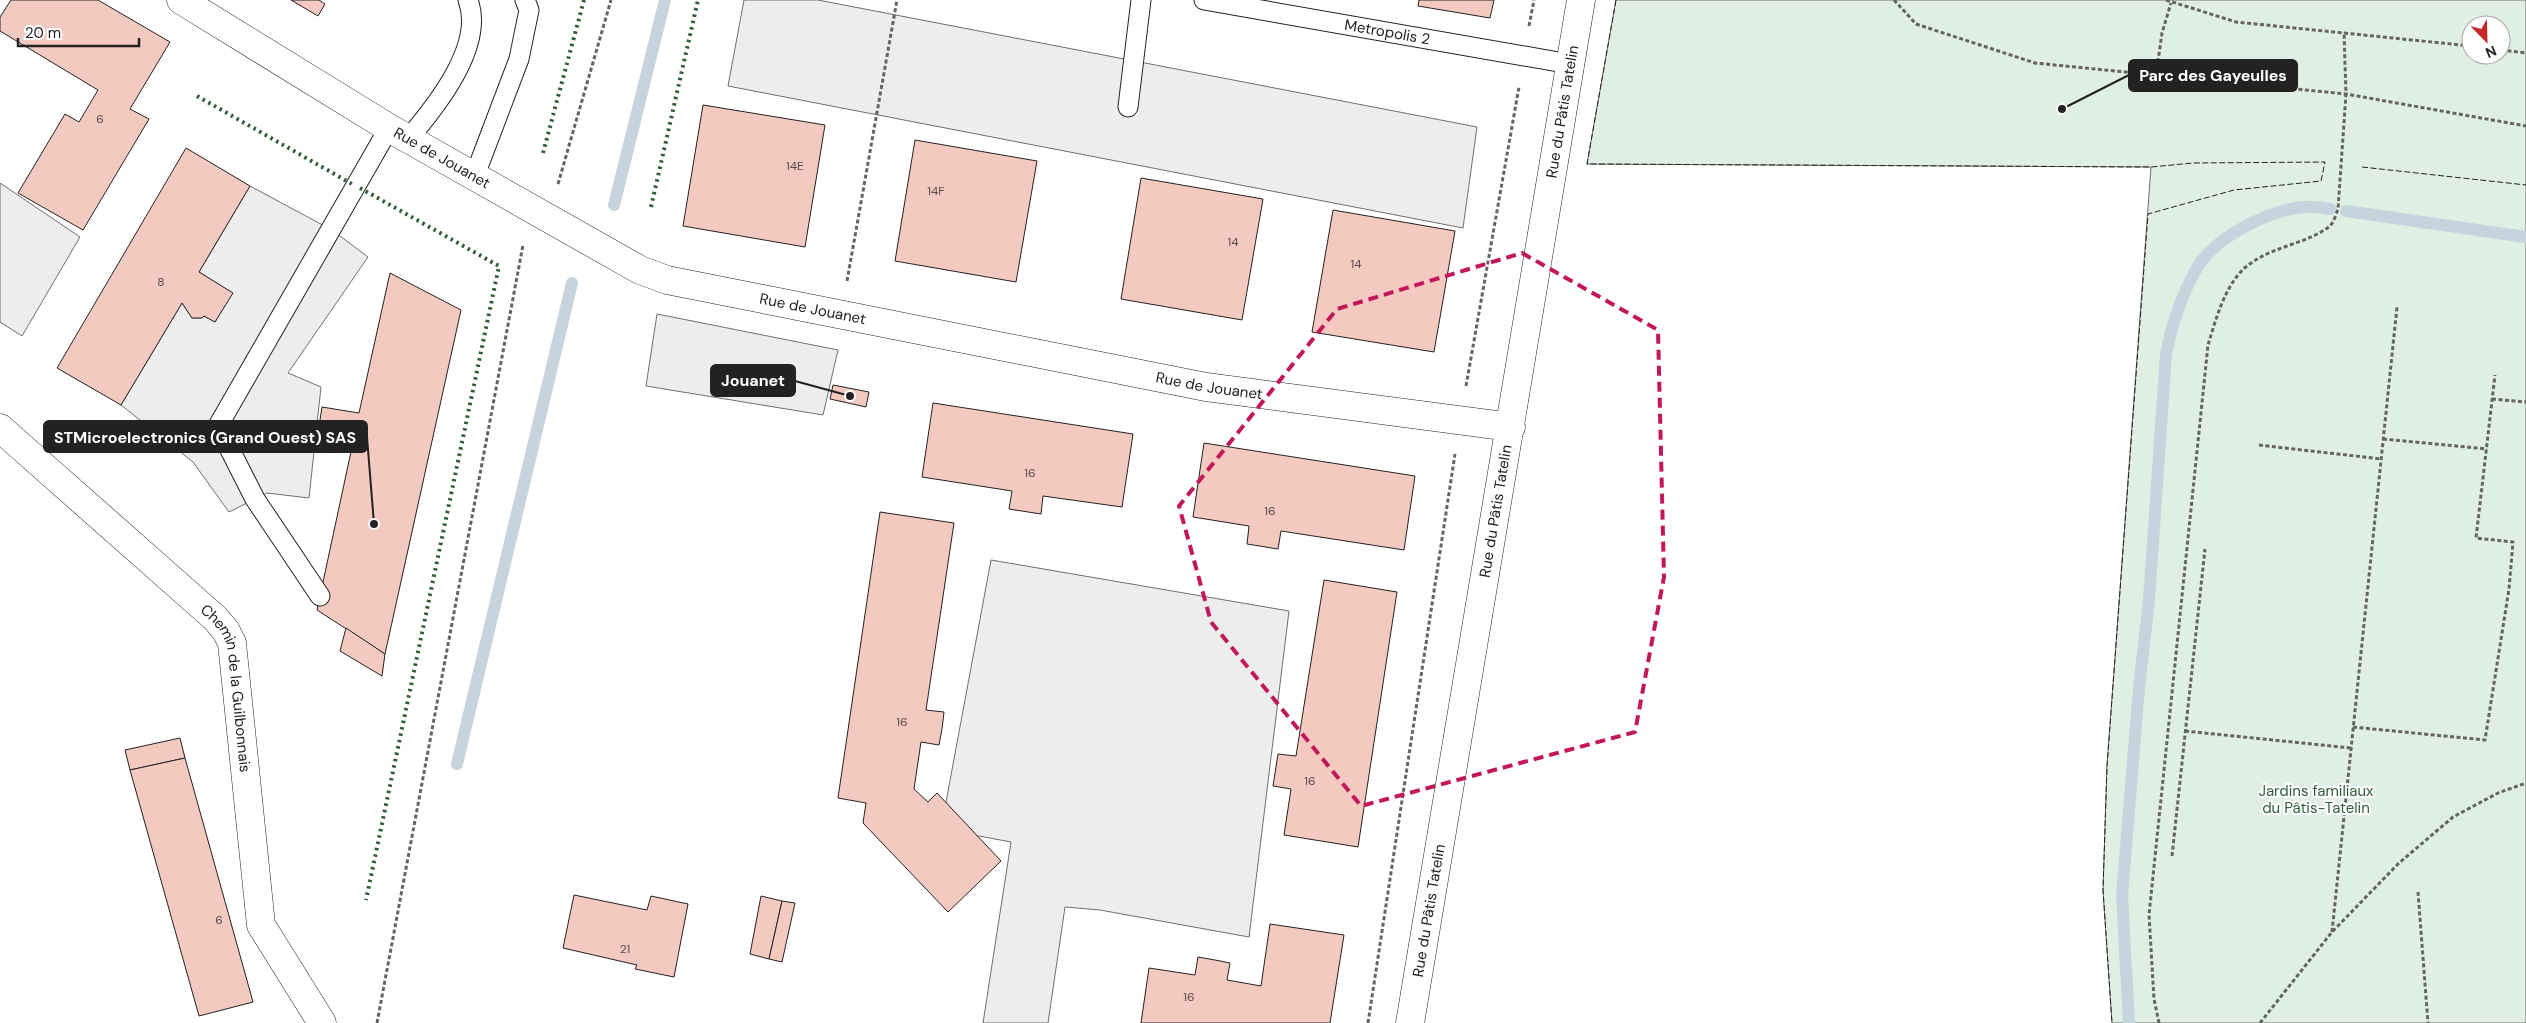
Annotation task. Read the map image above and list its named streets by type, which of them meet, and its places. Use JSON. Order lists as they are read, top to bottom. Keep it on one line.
{"streets":{"street":["Rue du Pâtis Tatelin","Rue de Jouanet","Chemin de la Guilbonnais"],"lane":["Metropolis 2"]},"crossings":[["Metropolis 2","Rue du Pâtis Tatelin"],["Rue du Pâtis Tatelin","Rue de Jouanet"]],"parks":["Jardins familiaux du Pâtis-Tatelin"],"places":["Parc des Gayeulles","Jouanet","STMicroelectronics (Grand Ouest) SAS"],"house_numbers":["6","14E","14F","14","14","8","16","16","16","16","6","21","16"],"scale_bar":"20 m","north":"bottom right"}
